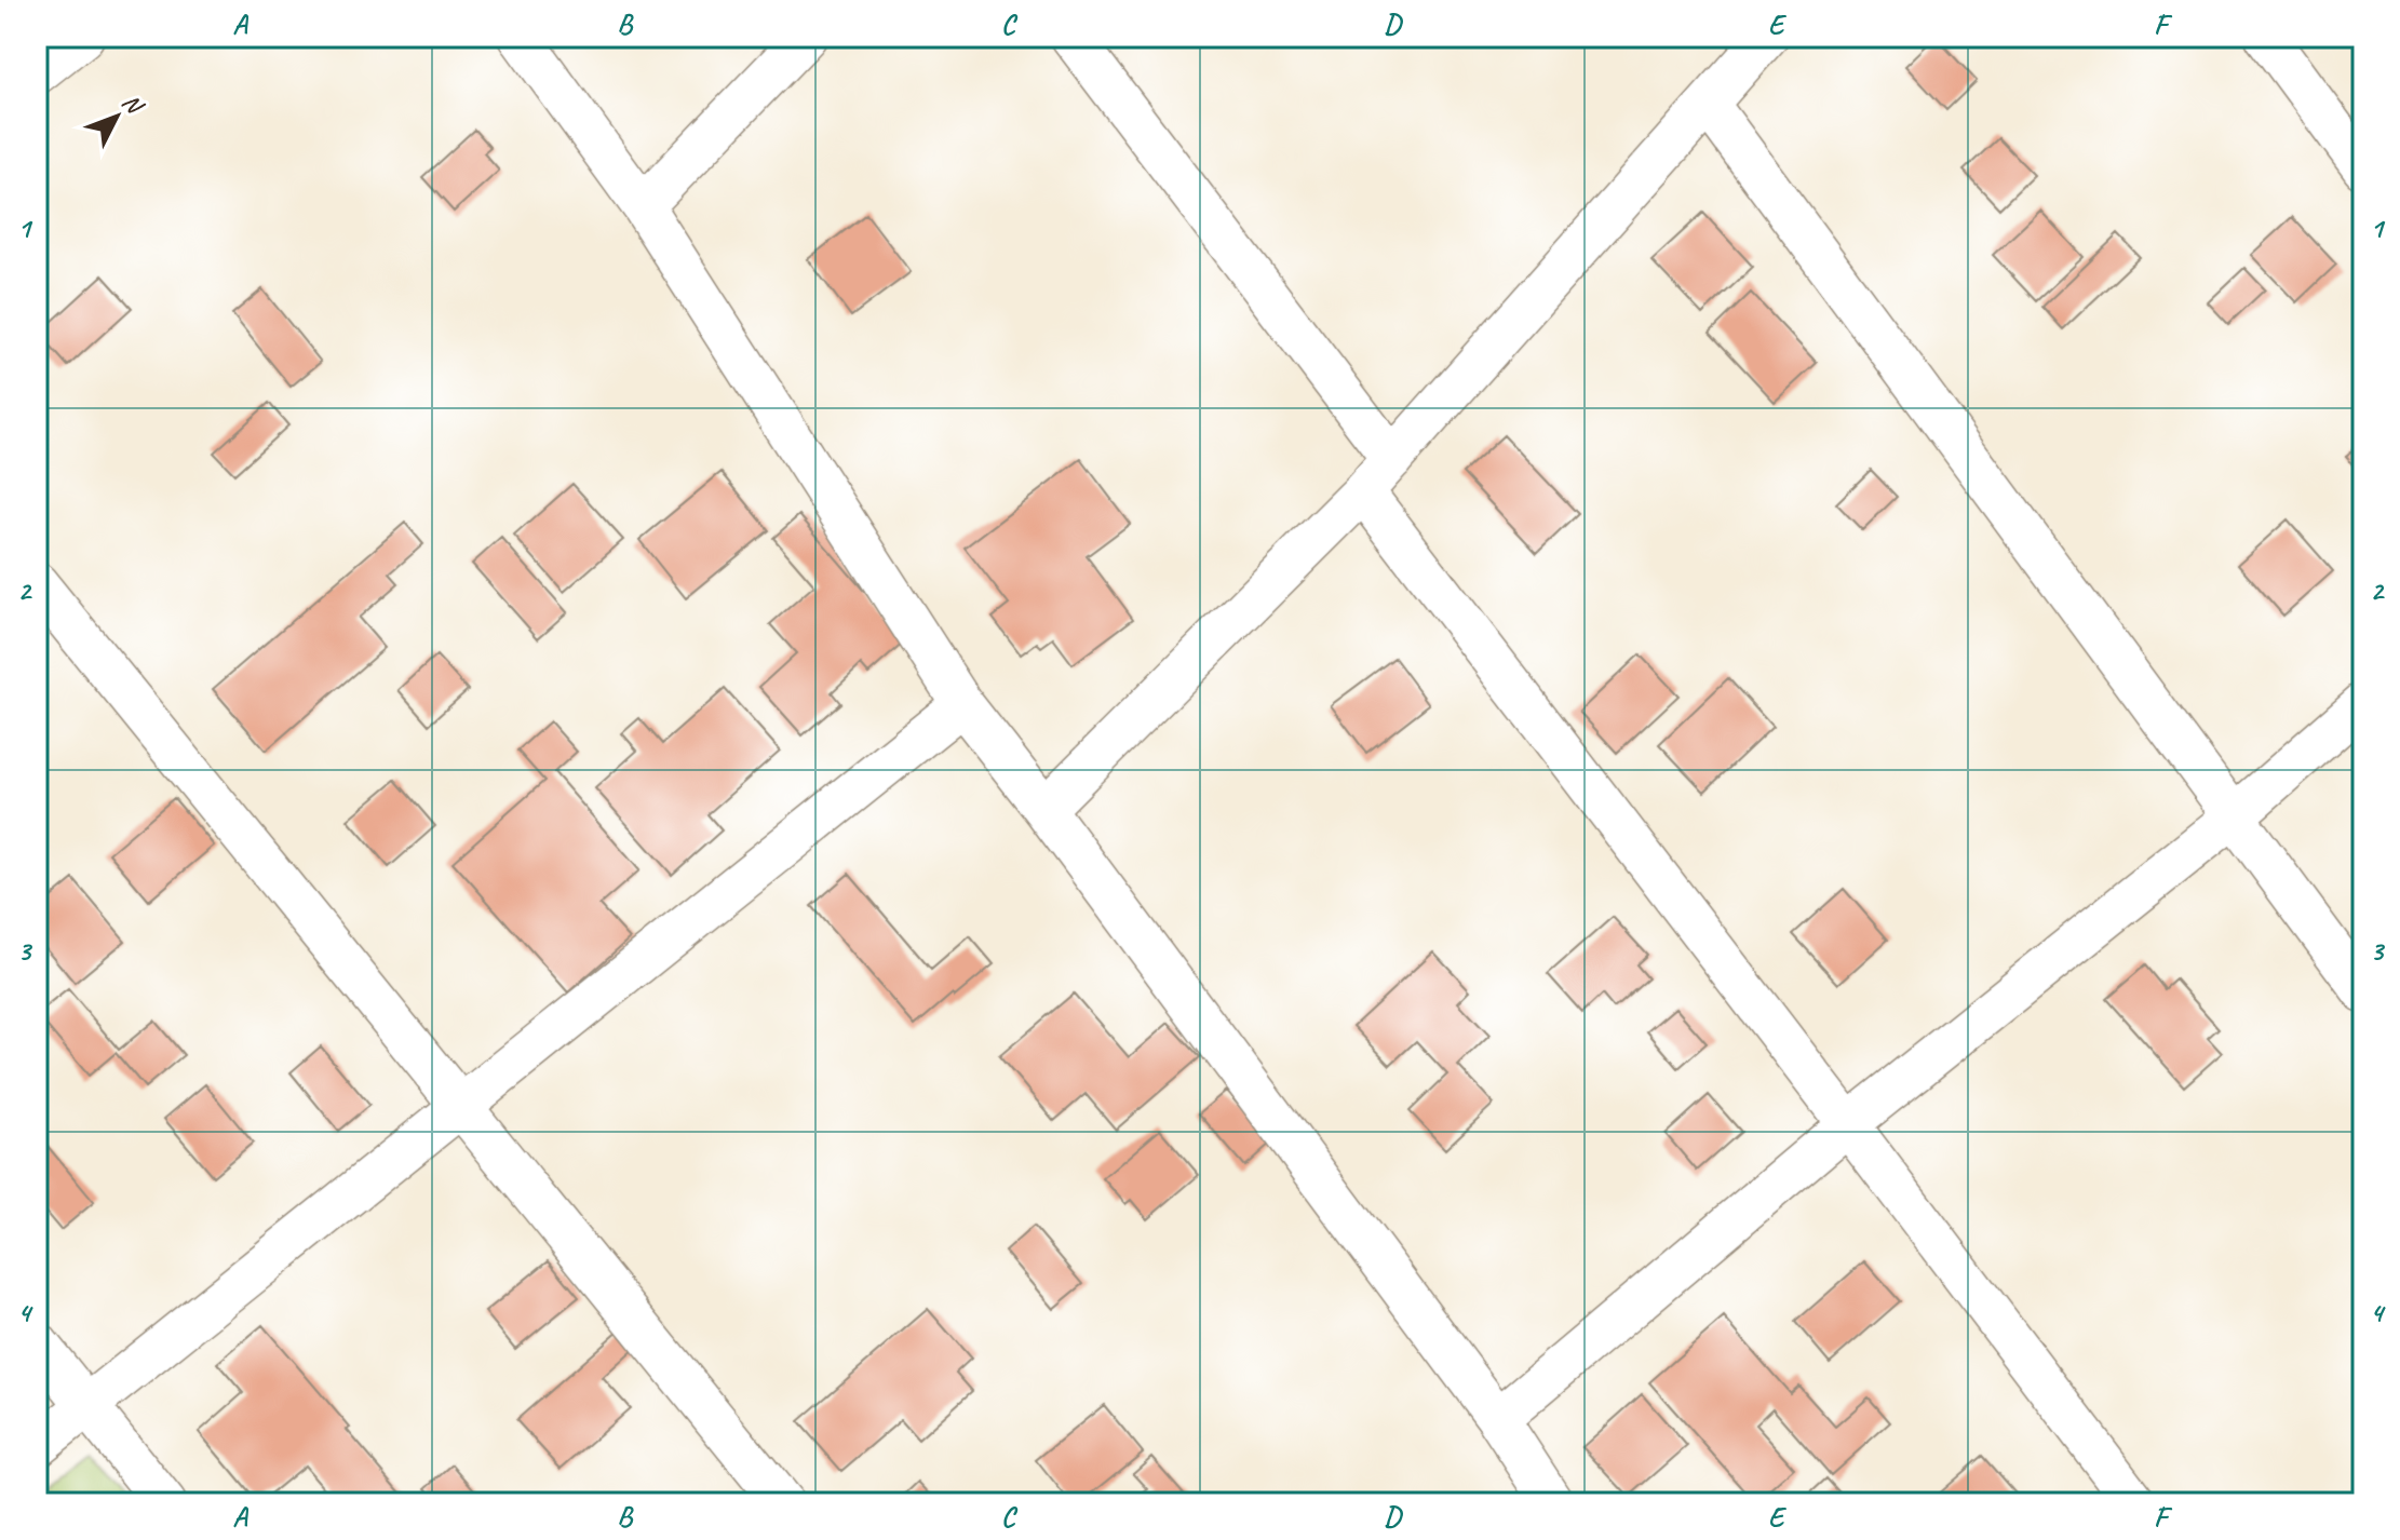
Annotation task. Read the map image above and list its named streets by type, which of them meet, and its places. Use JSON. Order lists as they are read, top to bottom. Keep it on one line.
{"north":"top right","grid":{"columns":["A","B","C","D","E","F"],"rows":["1","2","3","4"]}}
